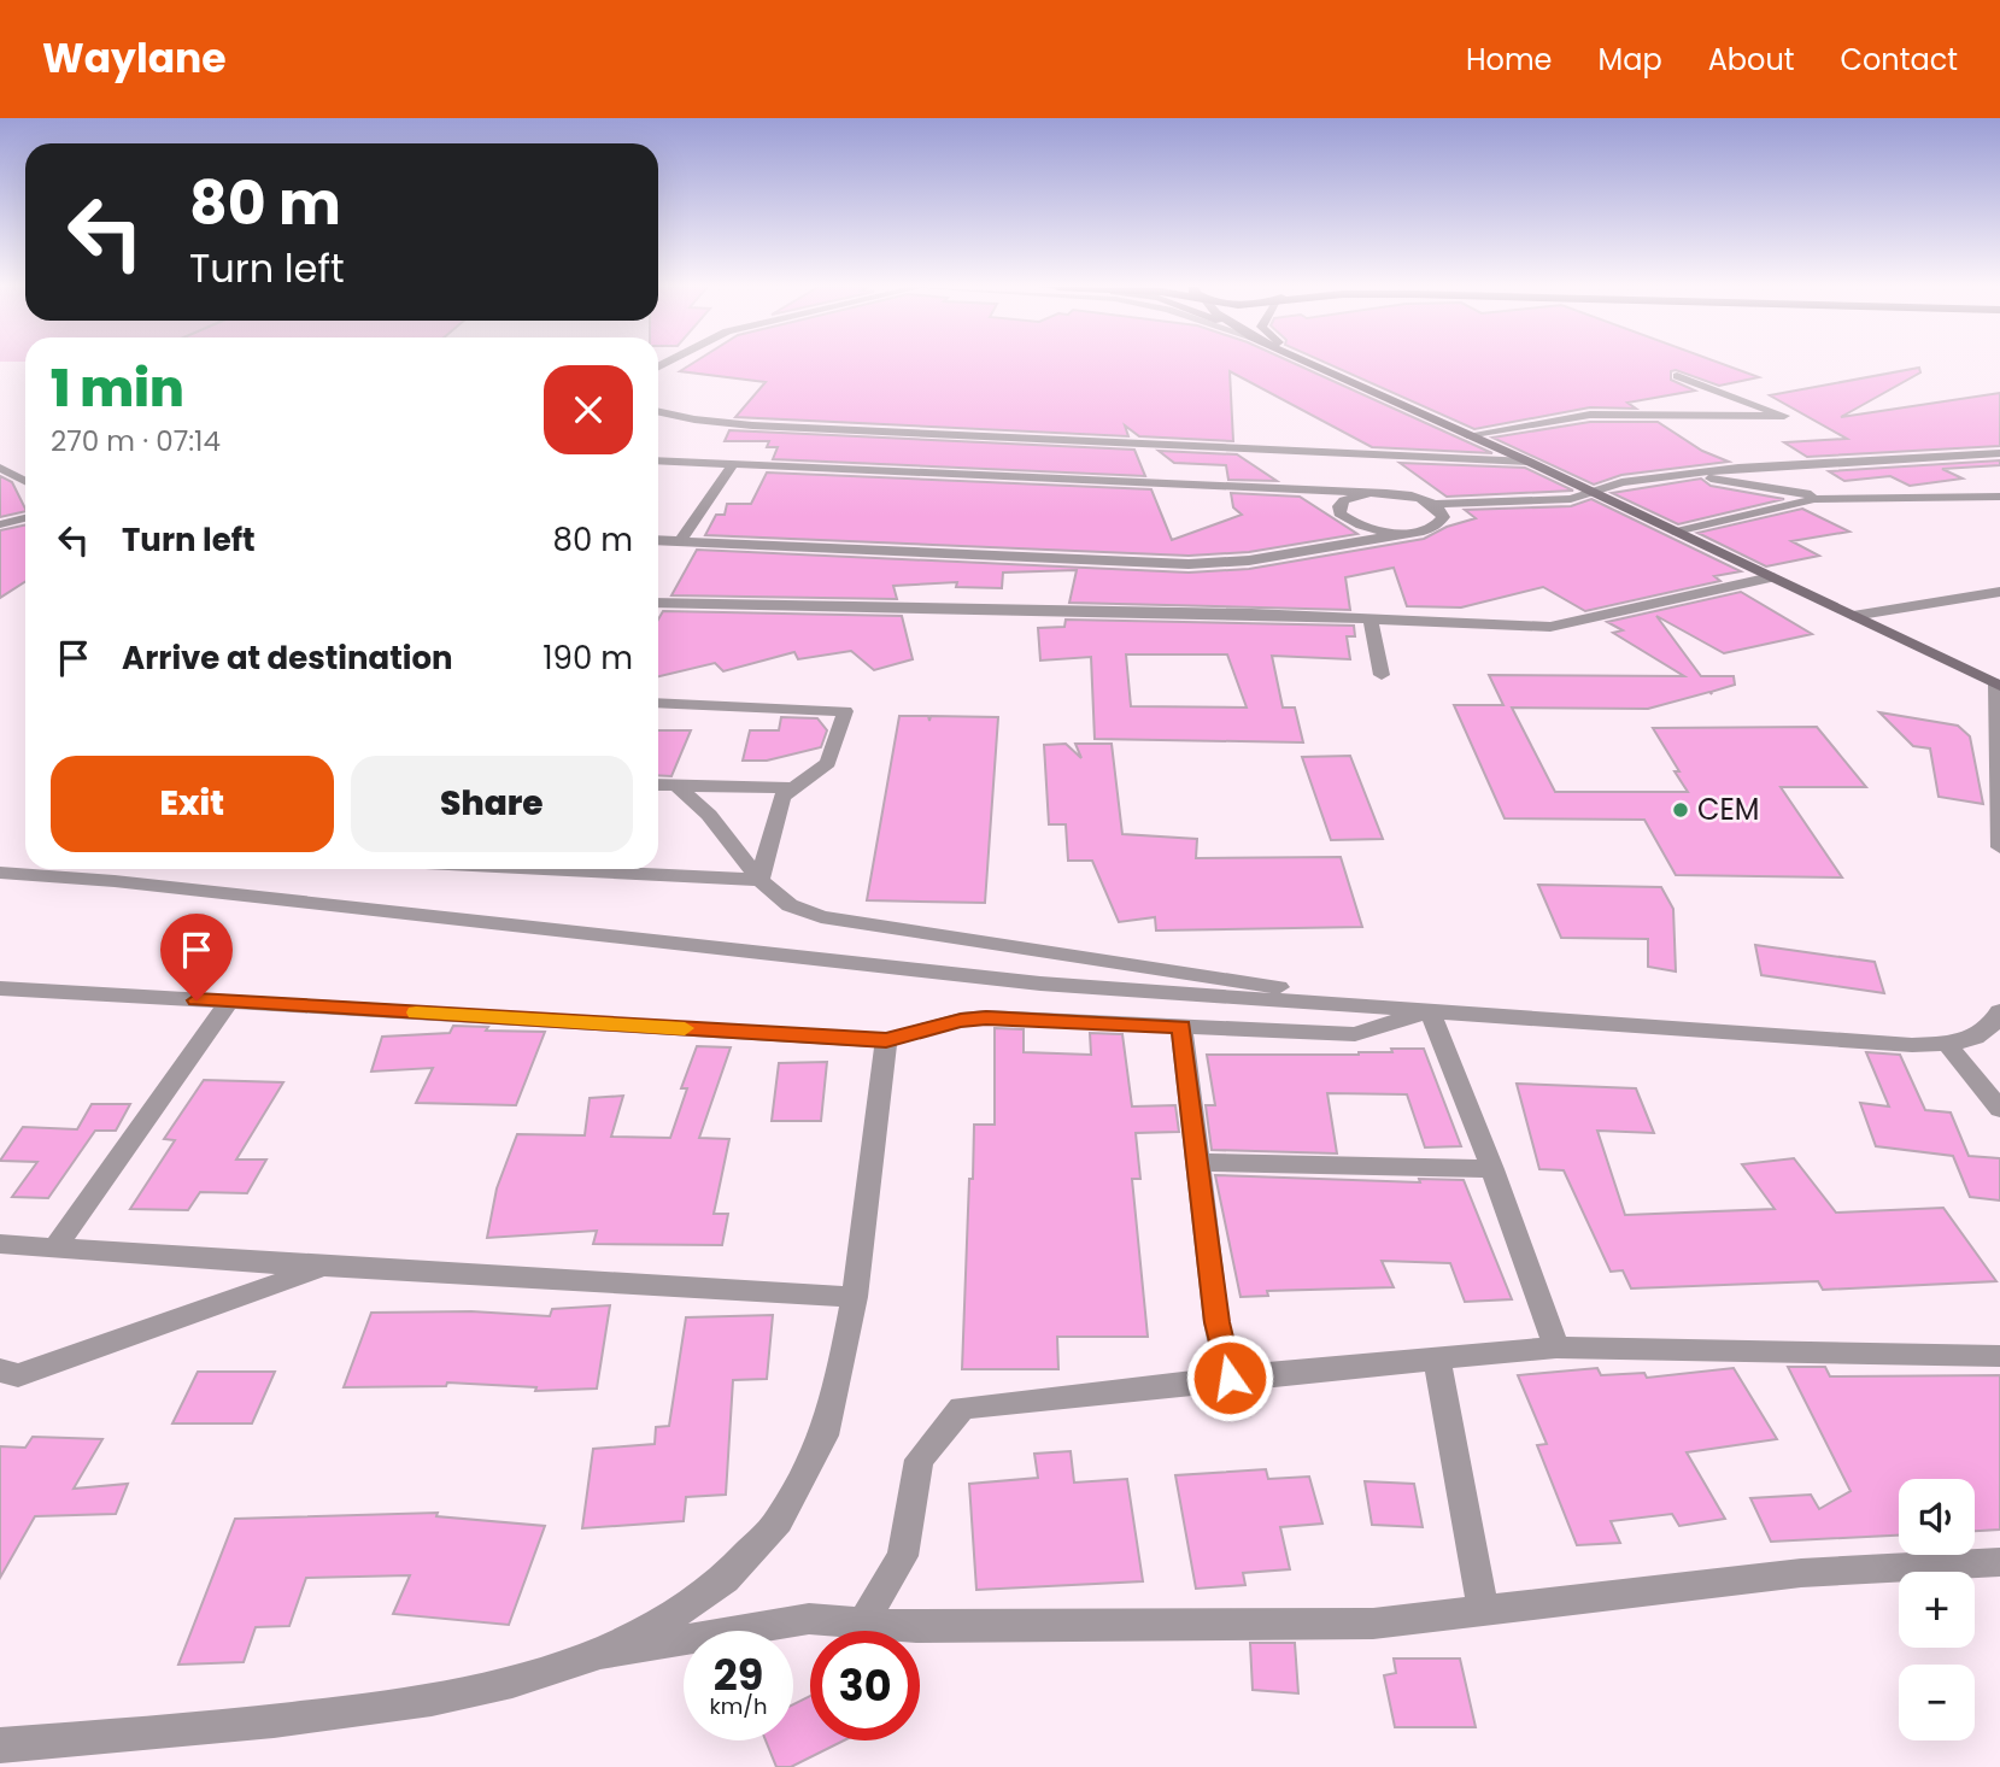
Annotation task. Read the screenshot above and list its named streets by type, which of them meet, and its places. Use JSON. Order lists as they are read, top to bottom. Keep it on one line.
{"places":["CEM"],"page":{"header":"Waylane","nav":["Home","Map","About","Contact"],"turn":["80 m","Turn left"],"heading":["1 min","270 m · 07:14"],"list":[{"name":"Turn left","value":"80 m"},{"name":"Arrive at destination","value":"190 m"}],"buttons":["Exit","Share"],"map_buttons":["+","−"],"speed":"29 km/h","limit":"30"}}
